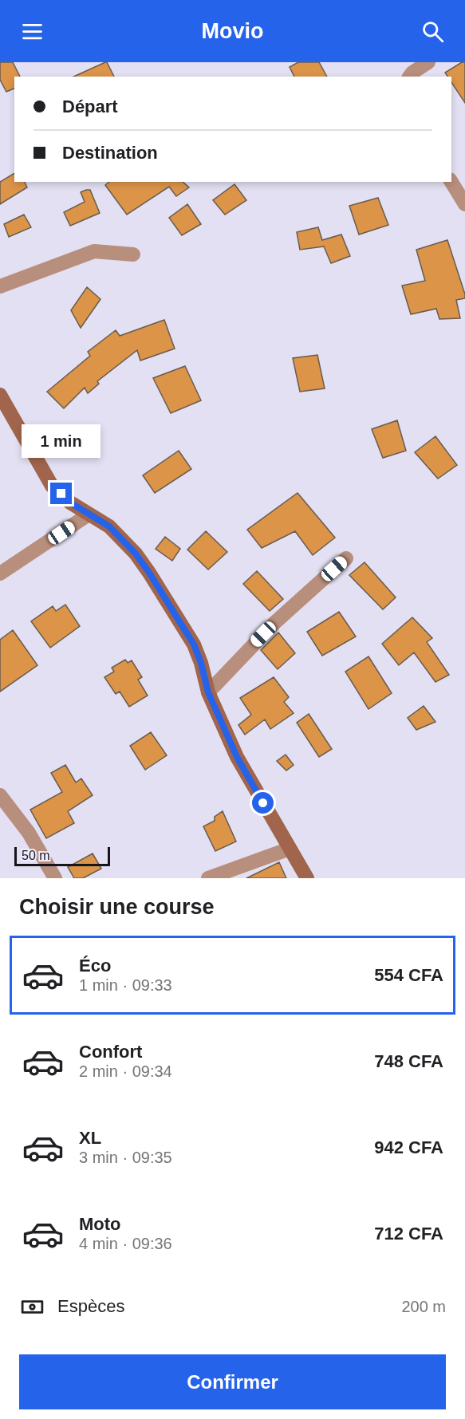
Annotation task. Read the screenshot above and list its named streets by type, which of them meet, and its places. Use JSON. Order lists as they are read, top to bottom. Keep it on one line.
{"scale_bar":"50 m","page":{"header":"Movio","banner":["Départ","Destination"],"bubble":"1 min","scale":"50 m","heading":"Choisir une course","list":[{"name":"Éco","note":"1 min · 09:33","value":"554 CFA"},{"name":"Confort","note":"2 min · 09:34","value":"748 CFA"},{"name":"XL","note":"3 min · 09:35","value":"942 CFA"},{"name":"Moto","note":"4 min · 09:36","value":"712 CFA"}],"pay":["Espèces","200 m"],"buttons":"Confirmer"}}
